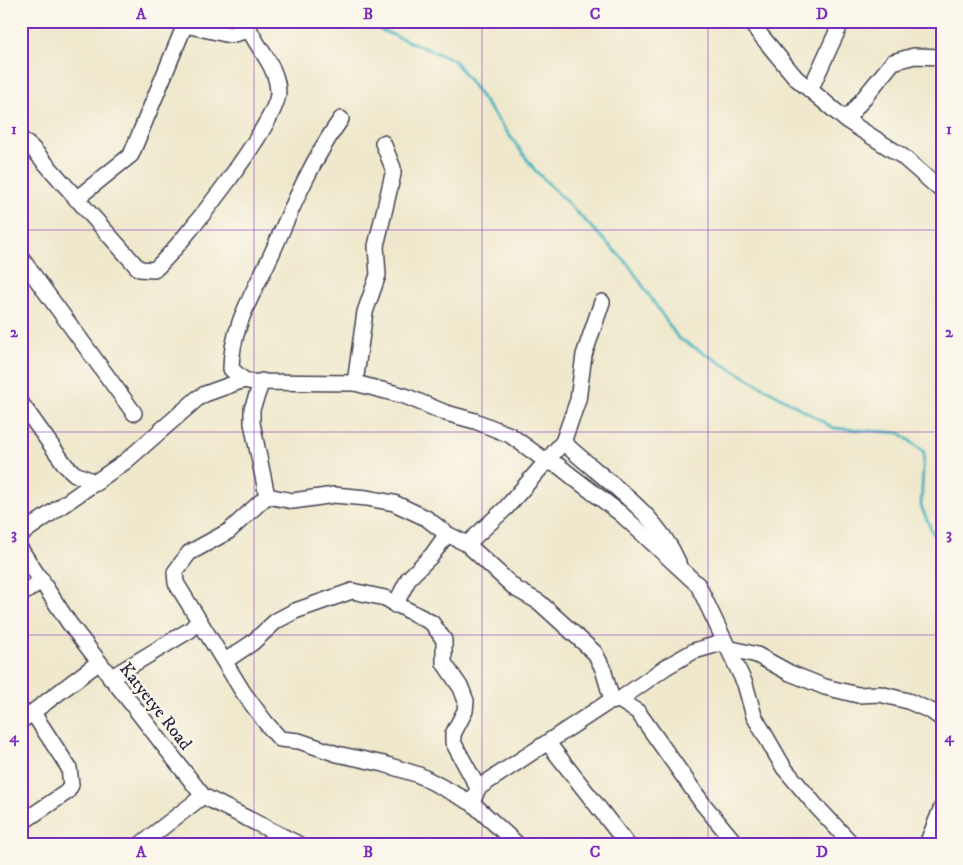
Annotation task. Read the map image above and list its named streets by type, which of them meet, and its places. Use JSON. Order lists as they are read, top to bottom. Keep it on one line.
{"streets":{"street":["Katyetye Road"]},"grid":{"columns":["A","B","C","D"],"rows":["1","2","3","4"]}}
